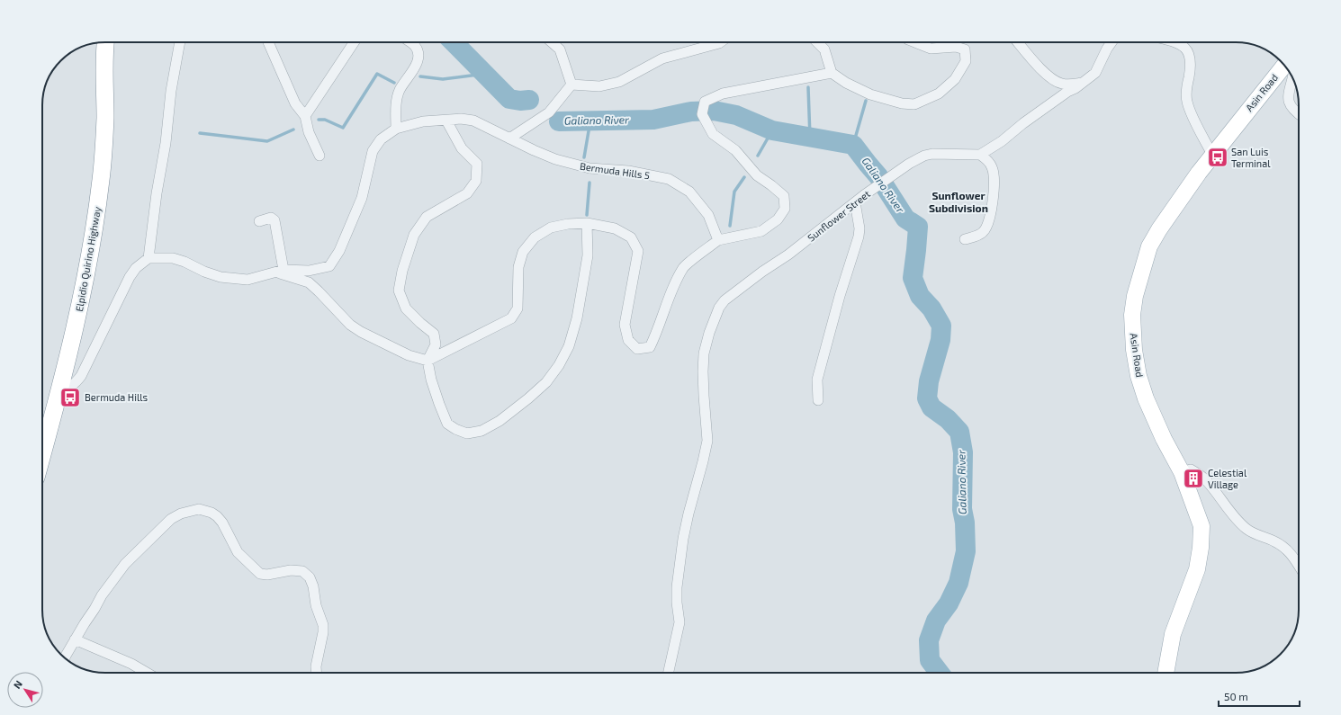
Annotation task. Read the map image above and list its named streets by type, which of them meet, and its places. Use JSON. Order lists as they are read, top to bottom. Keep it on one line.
{"streets":{"highway":["Elpidio Quirino Highway"],"main road":["Asin Road"],"street":["Bermuda Hills 5","Sunflower Street"]},"districts":["Sunflower Subdivision"],"water":["Galiano River"],"places":{"bus stop":["San Luis Terminal","Bermuda Hills"],"building":["Celestial Village"]},"scale_bar":"50 m","north":"top left"}
